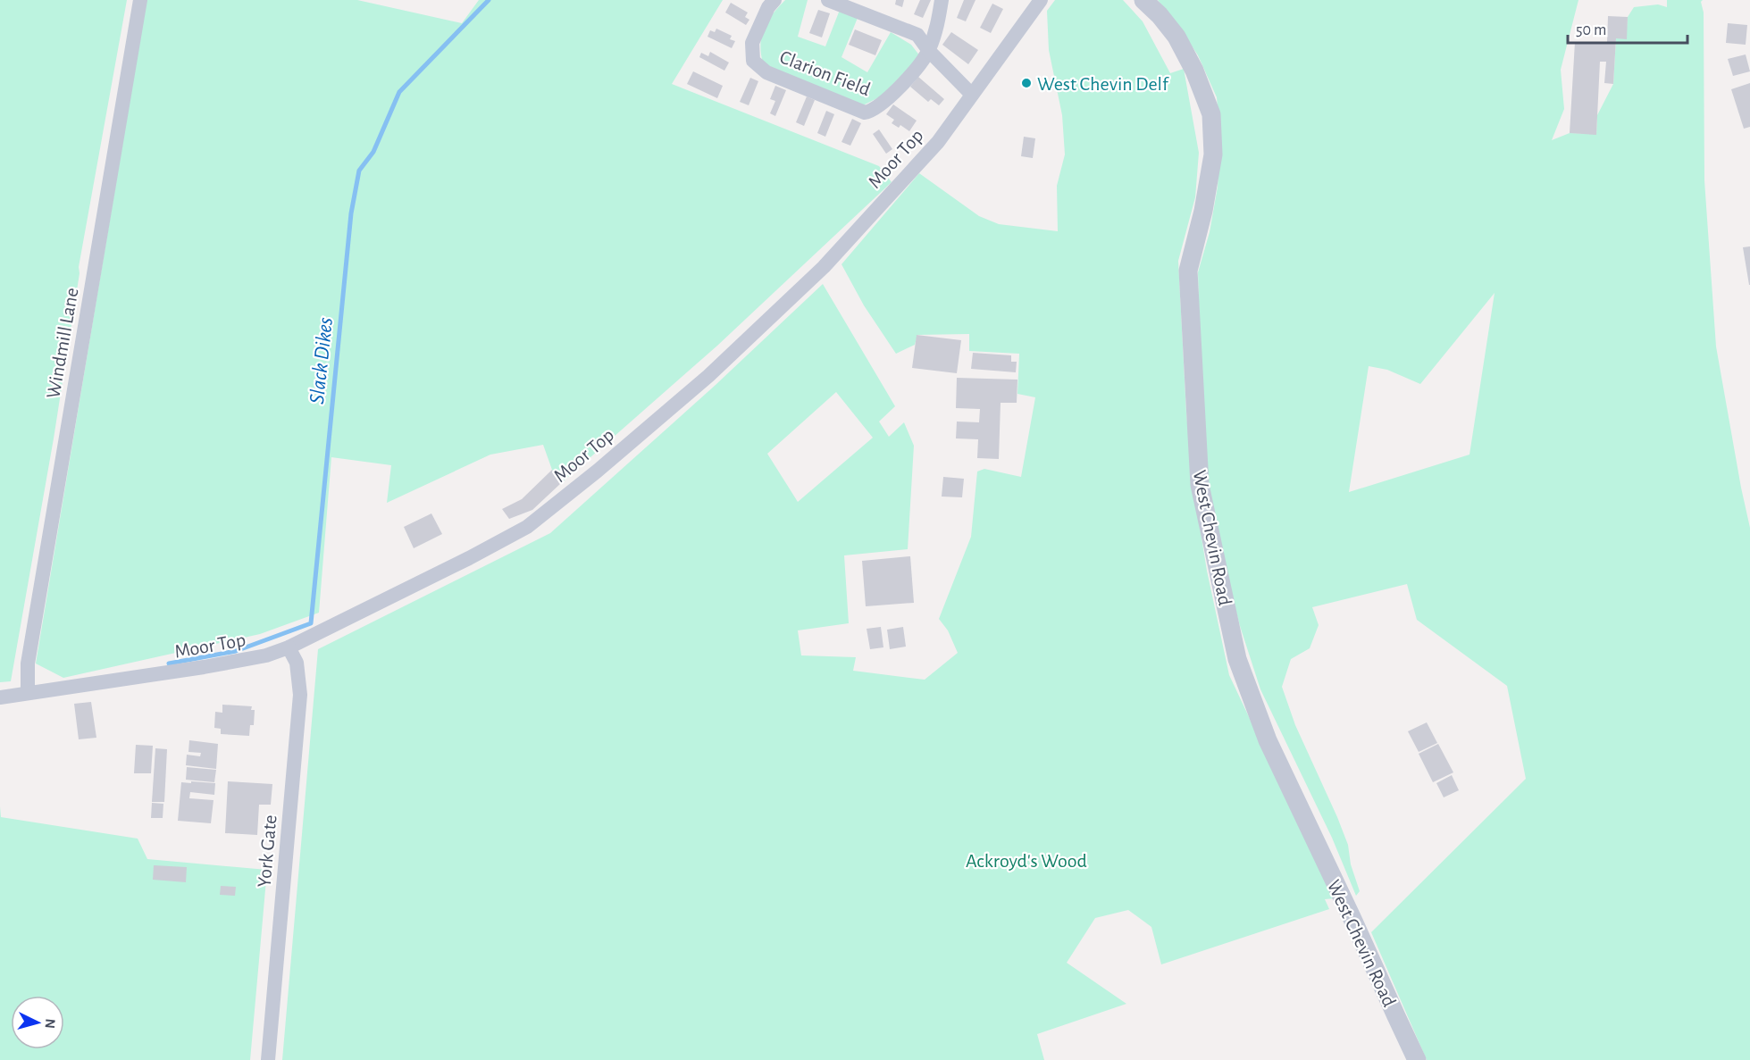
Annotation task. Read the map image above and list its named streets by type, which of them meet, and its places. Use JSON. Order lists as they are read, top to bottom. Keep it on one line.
{"streets":{"street":["Clarion Field","Moor Top","Windmill Lane","West Chevin Road","York Gate"]},"crossings":[["Moor Top","Windmill Lane"],["Moor Top","York Gate"]],"water":["Slack Dikes"],"parks":["Ackroyd's Wood"],"places":["West Chevin Delf"],"scale_bar":"50 m","north":"right"}
